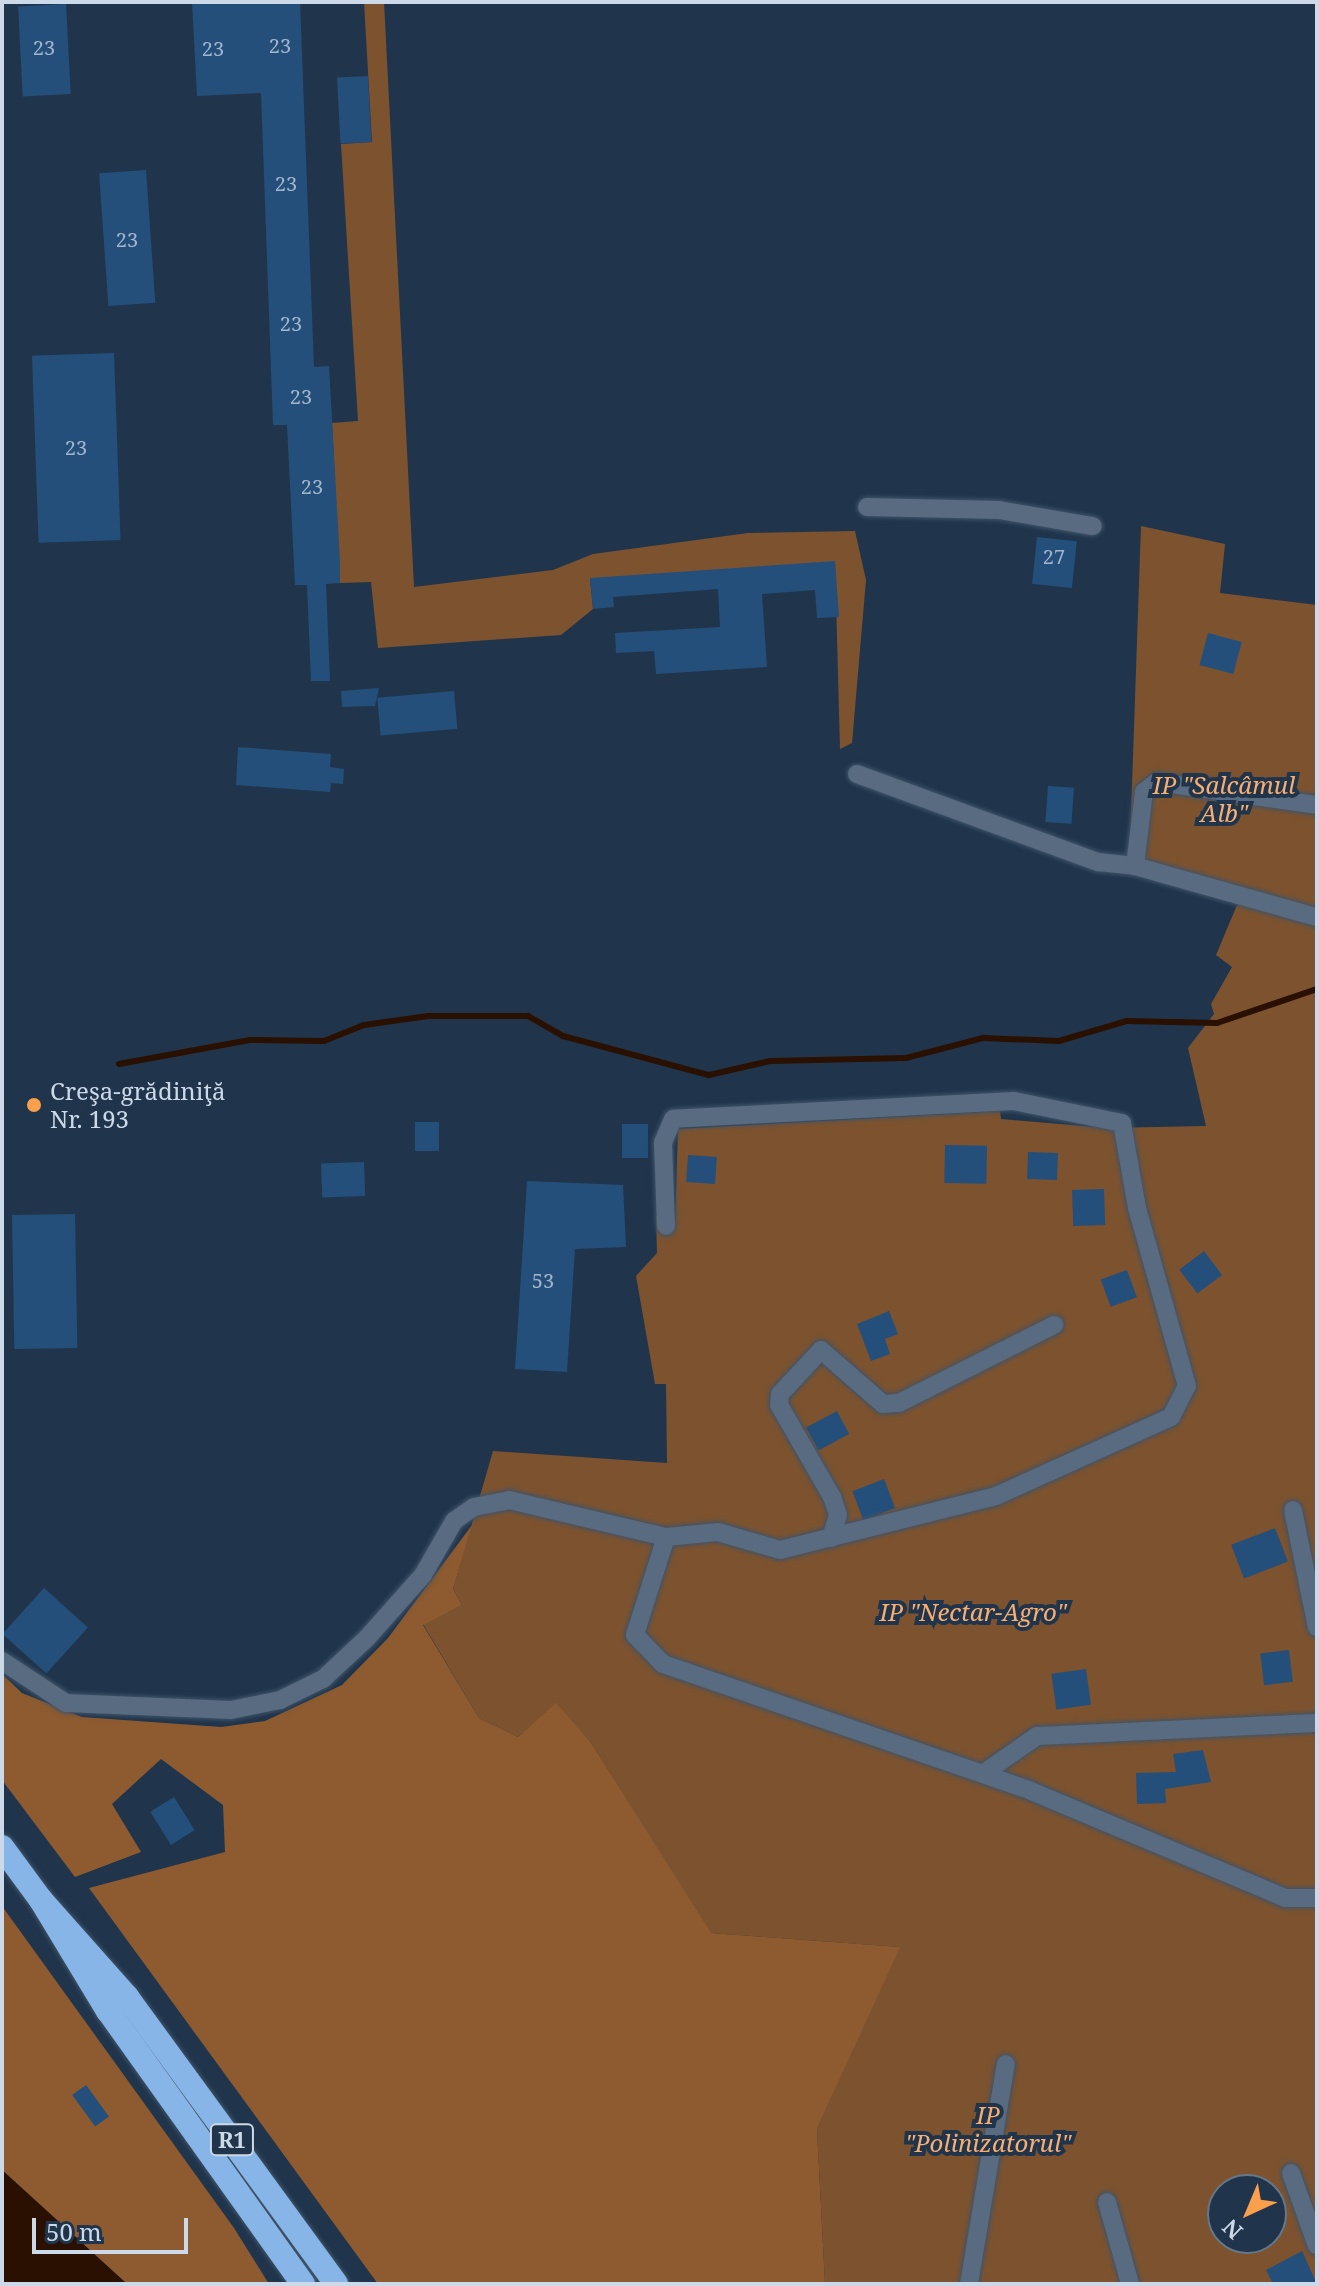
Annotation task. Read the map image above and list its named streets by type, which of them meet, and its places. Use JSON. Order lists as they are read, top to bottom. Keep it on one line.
{"streets":{"highway":["R1"]},"parks":["IP \"Salcâmul Alb\"","IP \"Nectar-Agro\"","IP \"Polinizatorul\""],"places":["Creşa-grădiniţă Nr. 193"],"house_numbers":["23","23","23","23","23","23","23","23","23","27","53"],"scale_bar":"50 m","north":"bottom left"}
